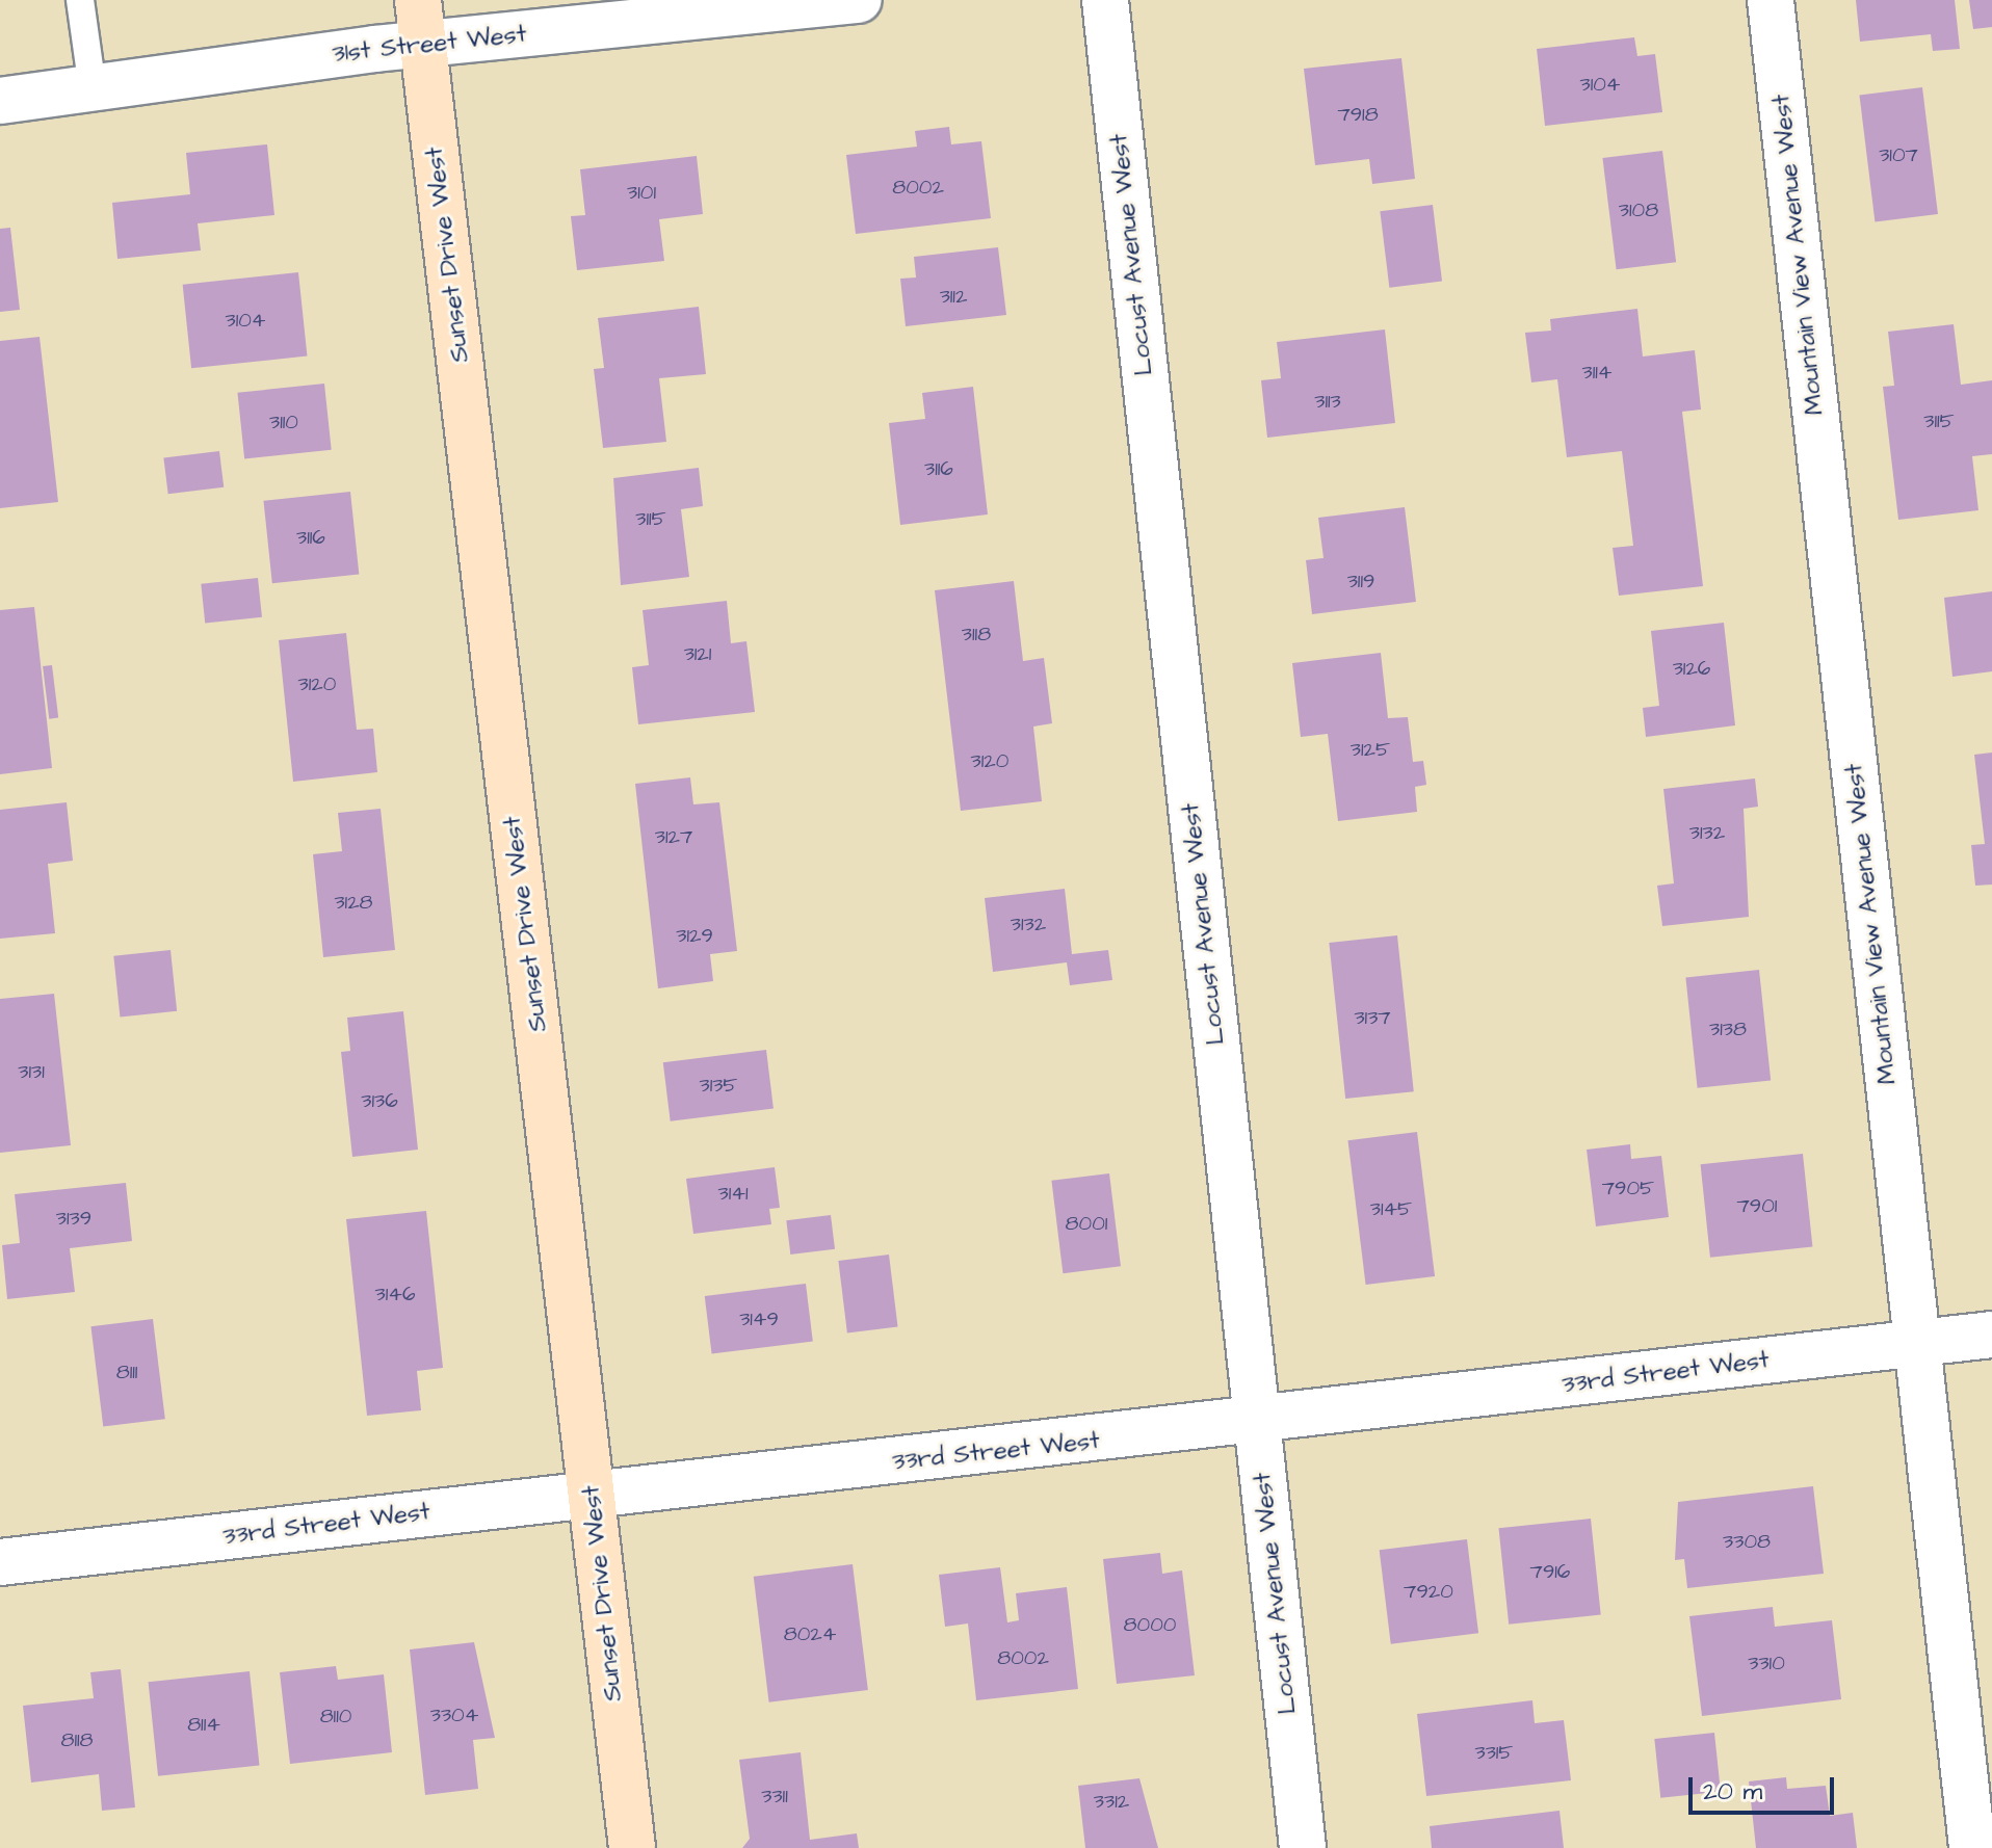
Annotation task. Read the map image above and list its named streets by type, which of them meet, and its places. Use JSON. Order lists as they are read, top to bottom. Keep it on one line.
{"streets":{"street":["31st Street West","Sunset Drive West","Locust Avenue West","Mountain View Avenue West","33rd Street West"]},"crossings":[["31st Street West","Sunset Drive West"],["Sunset Drive West","33rd Street West"],["Locust Avenue West","33rd Street West"],["Mountain View Avenue West","33rd Street West"]],"house_numbers":["3104","7918","3107","8002","3101","3108","3112","3104","3114","3113","3115","3110","3116","3115","3116","3119","3118","3121","3126","3120","3125","3120","3132","3127","3128","3132","3129","3137","3138","3131","3135","3136","7905","3141","7901","3145","3139","8001","3146","3149","8111","3308","7916","7920","8000","8024","8002","3310","3304","8110","8114","8118","3315","3311","3312"],"scale_bar":"20 m"}
